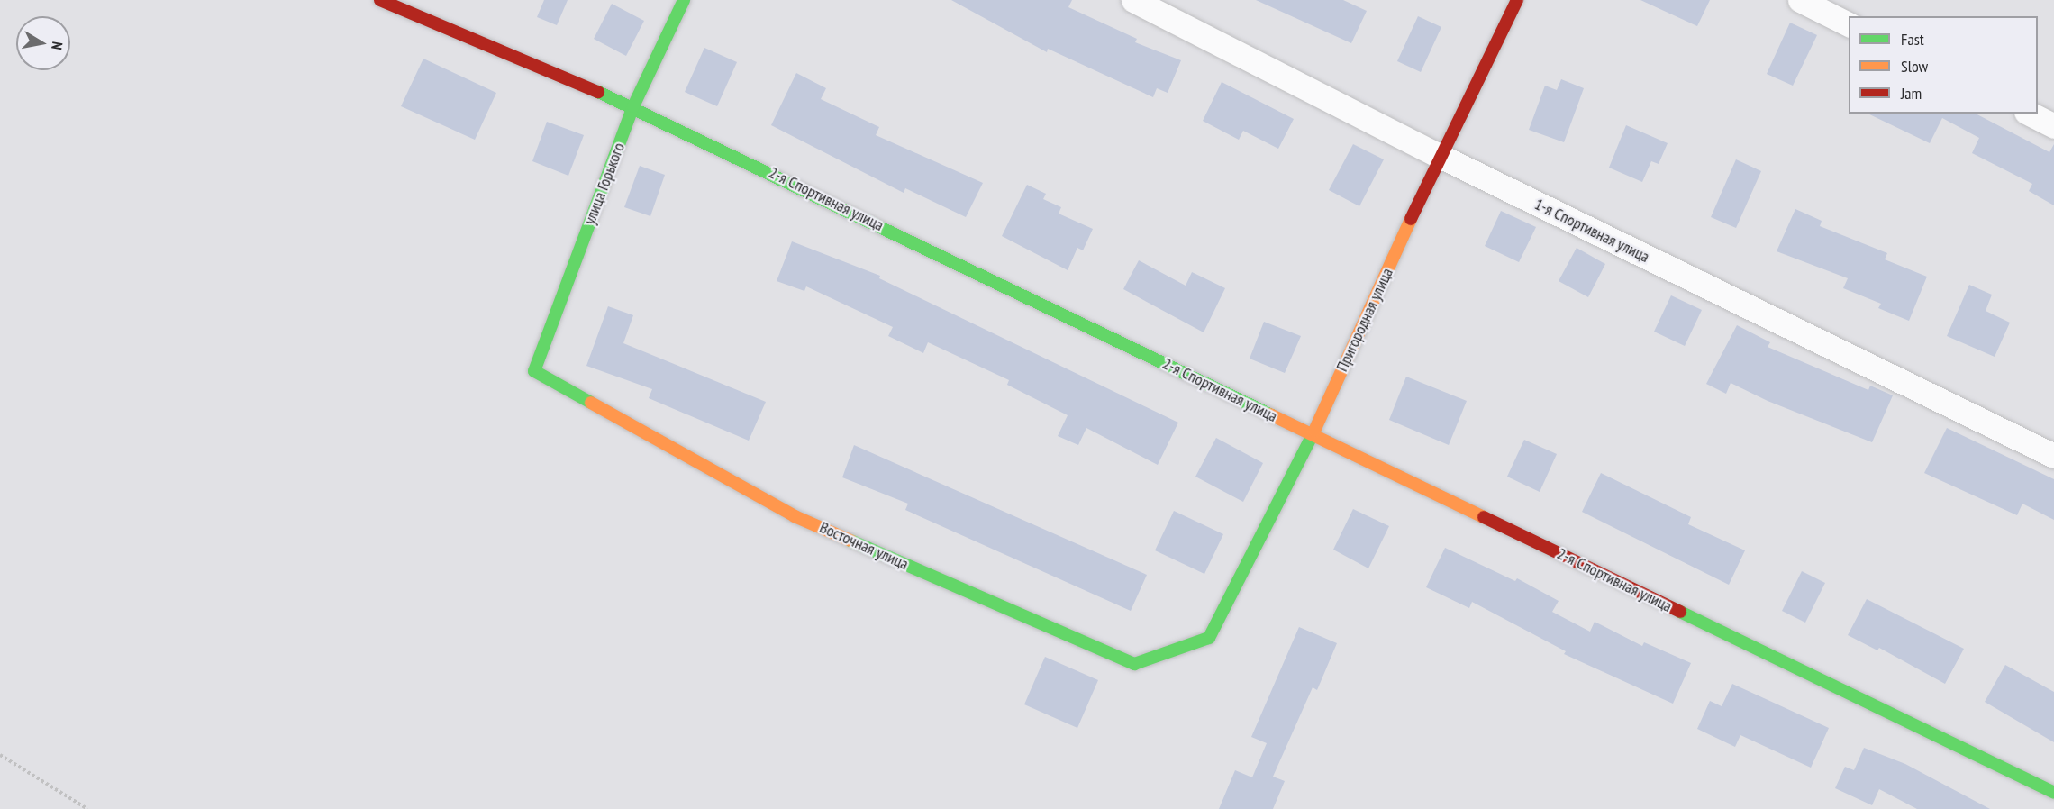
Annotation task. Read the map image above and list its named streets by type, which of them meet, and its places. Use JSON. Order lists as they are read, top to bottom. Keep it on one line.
{"streets":{"street":["улица Горького","2-я Спортивная улица","1-я Спортивная улица","Пригородная улица","Восточная улица"]},"crossings":[["улица Горького","2-я Спортивная улица"],["улица Горького","Восточная улица"],["2-я Спортивная улица","Пригородная улица"],["1-я Спортивная улица","Пригородная улица"],["Пригородная улица","Восточная улица"]],"legend":["Fast","Slow","Jam"],"north":"right"}
